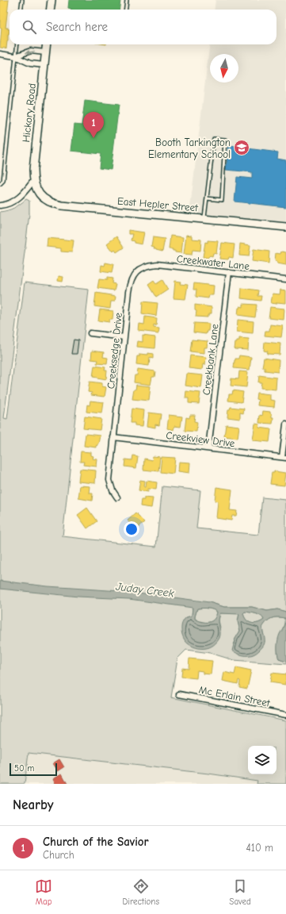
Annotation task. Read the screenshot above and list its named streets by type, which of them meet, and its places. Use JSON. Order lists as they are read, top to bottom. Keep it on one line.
{"streets":{"street":["Hickory Road","East Hepler Street","Creekwater Lane","Creeksedge Drive","Creekbank Lane","Creekview Drive","Mc Erlain Street"]},"crossings":[["Hickory Road","East Hepler Street"],["Creekwater Lane","Creeksedge Drive"],["Creekwater Lane","Creekbank Lane"],["Creeksedge Drive","Creekview Drive"],["Creekbank Lane","Creekview Drive"]],"water":["Juday Creek"],"places":{"school or university":["Booth Tarkington Elementary School"]},"scale_bar":"50 m","north":"bottom","page":{"search":"Search here","pins":"1","scale":"50 m","heading":"Nearby","list":[{"mark":"1","name":"Church of the Savior","note":"Church","value":"410 m"}],"nav":["Map","Directions","Saved"]}}
